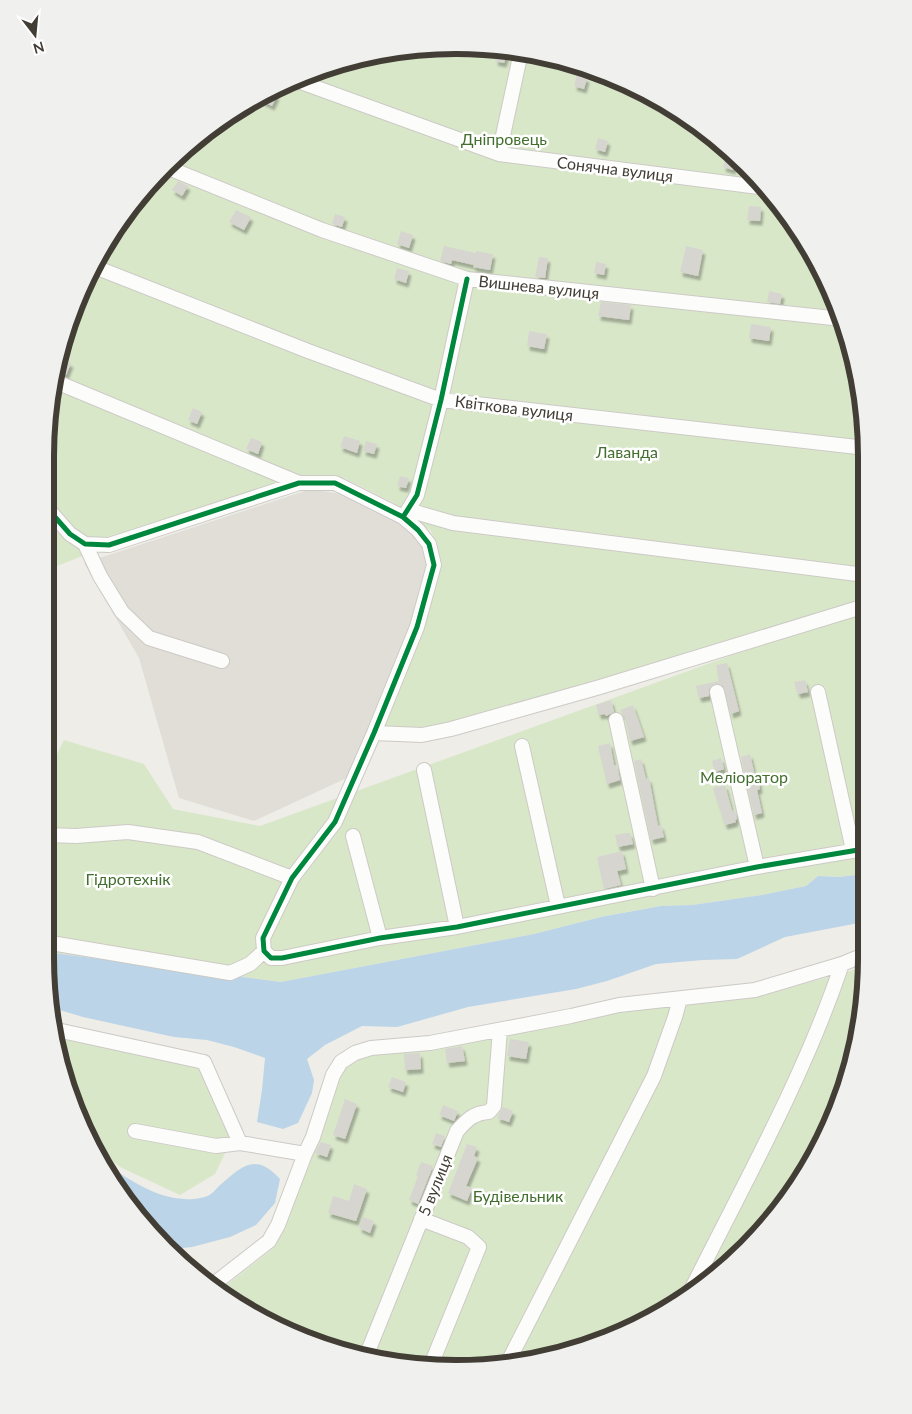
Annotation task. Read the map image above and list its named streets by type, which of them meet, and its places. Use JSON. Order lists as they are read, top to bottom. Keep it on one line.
{"streets":{"street":["Сонячна вулиця","Вишнева вулиця","Квіткова вулиця","5 вулиця"]},"parks":["Дніпровець","Лаванда","Меліоратор","Гідротехнік","Будівельник"],"north":"bottom"}
